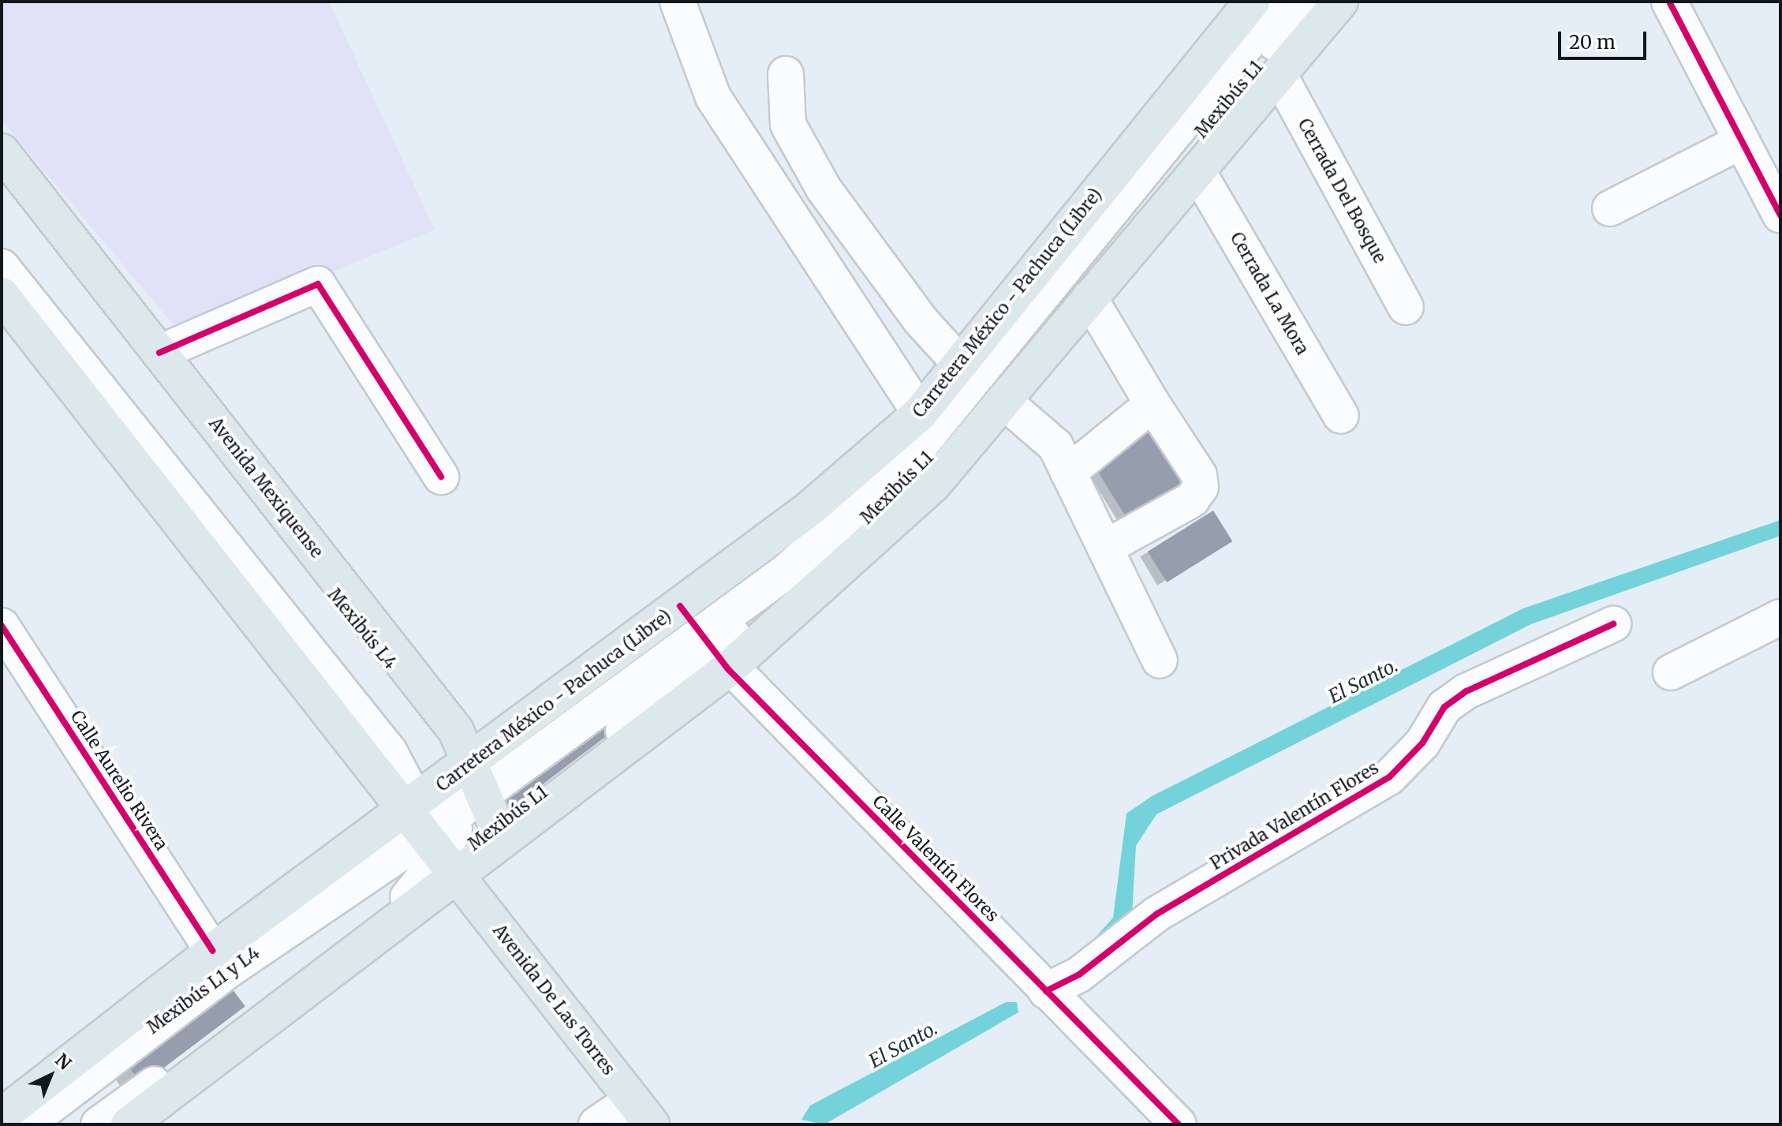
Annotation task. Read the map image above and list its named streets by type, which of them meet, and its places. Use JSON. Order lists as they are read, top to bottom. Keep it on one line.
{"streets":{"main road":["Carretera México - Pachuca (Libre)","Avenida Mexiquense","Avenida De Las Torres"],"street":["Mexibús L1","Cerrada Del Bosque","Cerrada La Mora","Mexibús L4","Calle Aurelio Rivera","Privada Valentín Flores","Calle Valentín Flores","Mexibús L1 y L4"]},"crossings":[["Mexibús L1","Carretera México - Pachuca (Libre)"],["Mexibús L1","Avenida Mexiquense"],["Mexibús L1","Mexibús L4"],["Mexibús L1","Calle Valentín Flores"],["Mexibús L1","Mexibús L1 y L4"],["Mexibús L1","Avenida De Las Torres"],["Carretera México - Pachuca (Libre)","Avenida Mexiquense"],["Carretera México - Pachuca (Libre)","Mexibús L4"],["Carretera México - Pachuca (Libre)","Calle Valentín Flores"],["Avenida Mexiquense","Mexibús L4"],["Privada Valentín Flores","Calle Valentín Flores"],["Mexibús L1 y L4","Avenida De Las Torres"]],"water":["El Santo."],"scale_bar":"20 m","north":"top right"}
